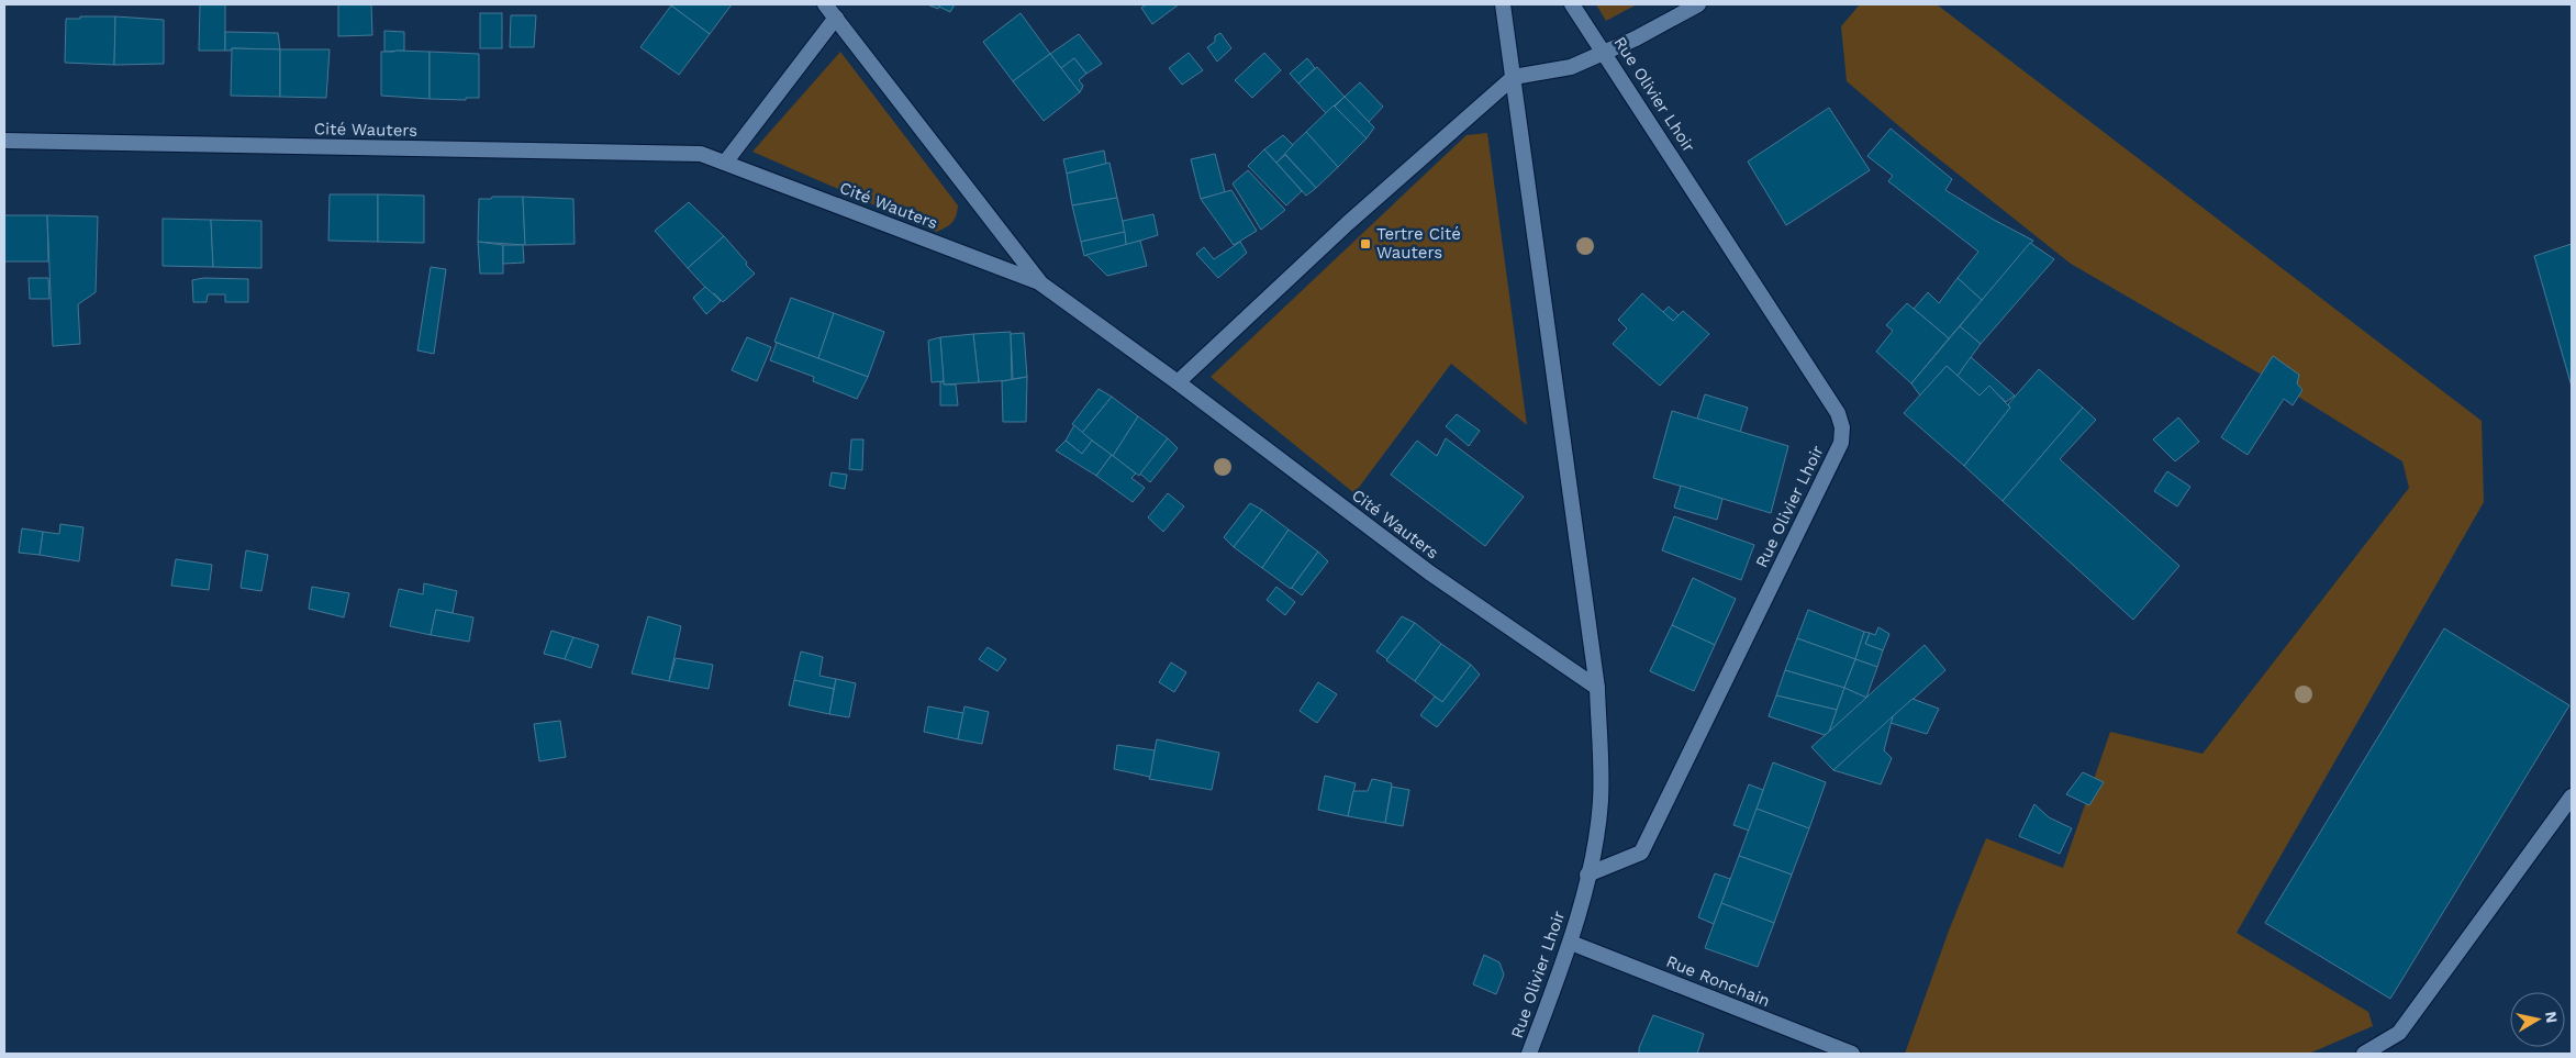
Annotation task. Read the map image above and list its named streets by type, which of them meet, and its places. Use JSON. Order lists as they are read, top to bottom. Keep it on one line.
{"streets":{"street":["Rue Olivier Lhoir","Cité Wauters","Rue Ronchain"]},"crossings":[["Rue Olivier Lhoir","Cité Wauters"],["Rue Olivier Lhoir","Rue Ronchain"]],"places":{"transit":["Tertre Cité Wauters"]},"north":"right"}
